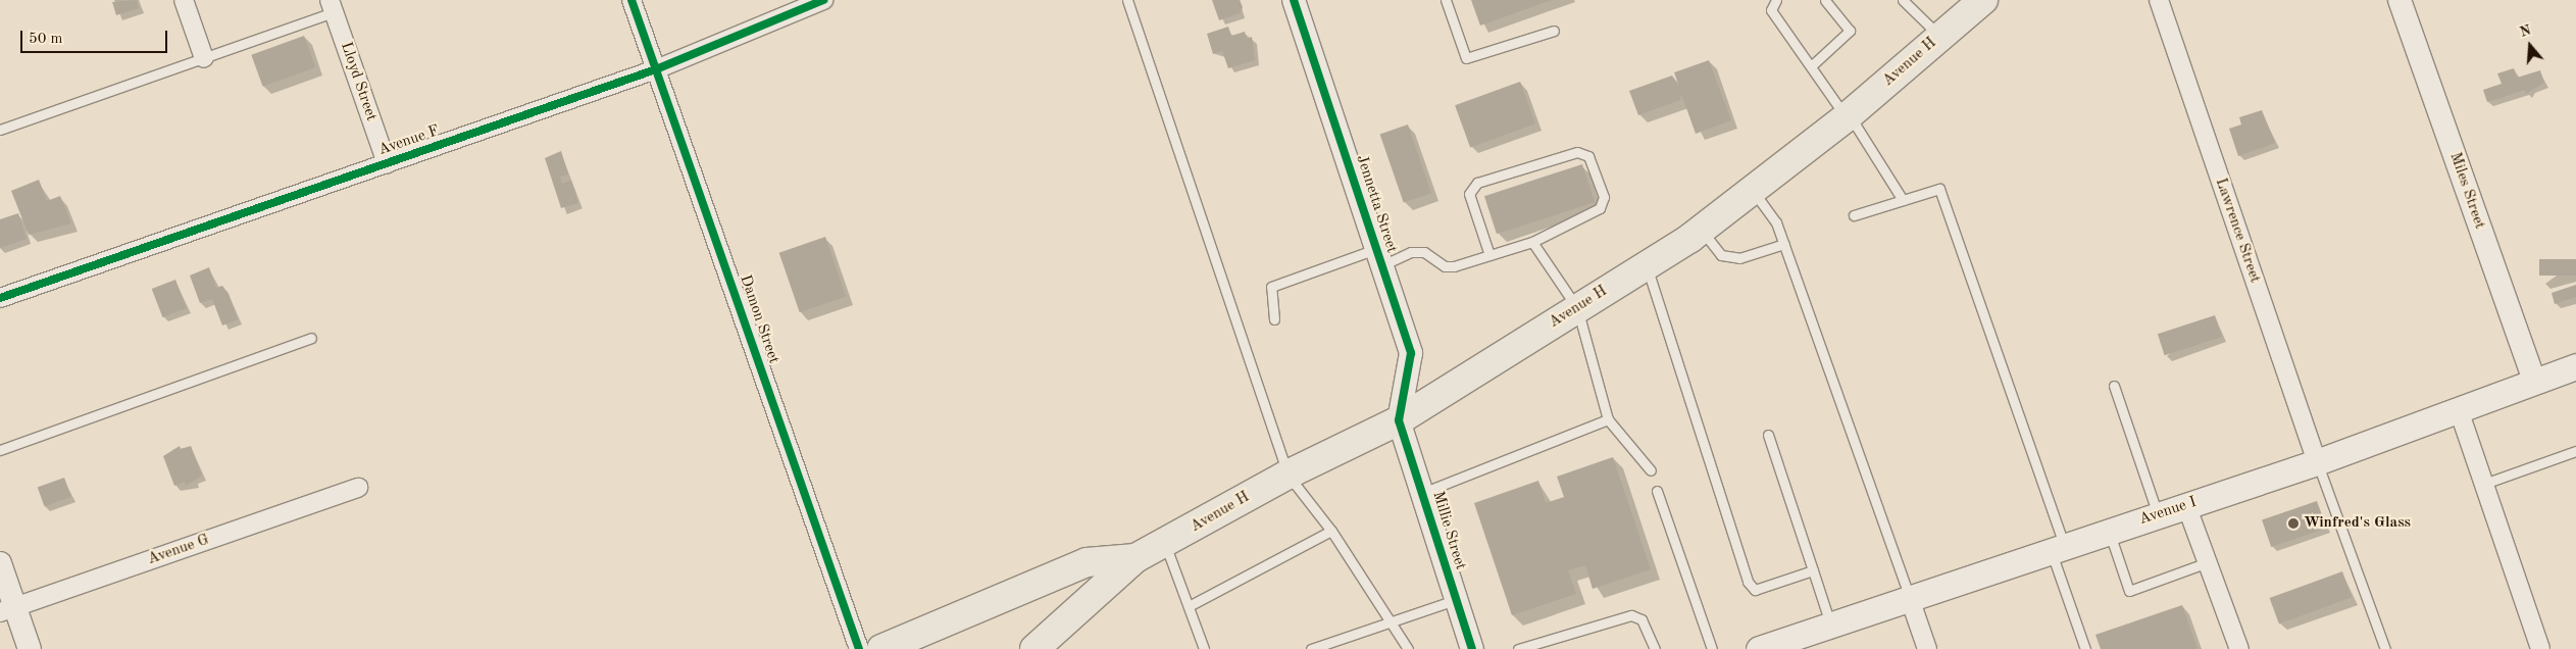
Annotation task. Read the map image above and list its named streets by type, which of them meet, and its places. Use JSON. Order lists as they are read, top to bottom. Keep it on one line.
{"streets":{"main road":["Avenue H","Avenue I"],"street":["Lloyd Street","Avenue F","Miles Street","Jennetta Street","Lawrence Street","Damon Street","Millie Street","Avenue G"]},"crossings":[["Avenue H","Jennetta Street"],["Avenue H","Millie Street"],["Lloyd Street","Avenue F"],["Avenue F","Damon Street"],["Miles Street","Avenue I"],["Jennetta Street","Millie Street"],["Lawrence Street","Avenue I"]],"places":["Winfred's Glass"],"scale_bar":"50 m","north":"top"}
